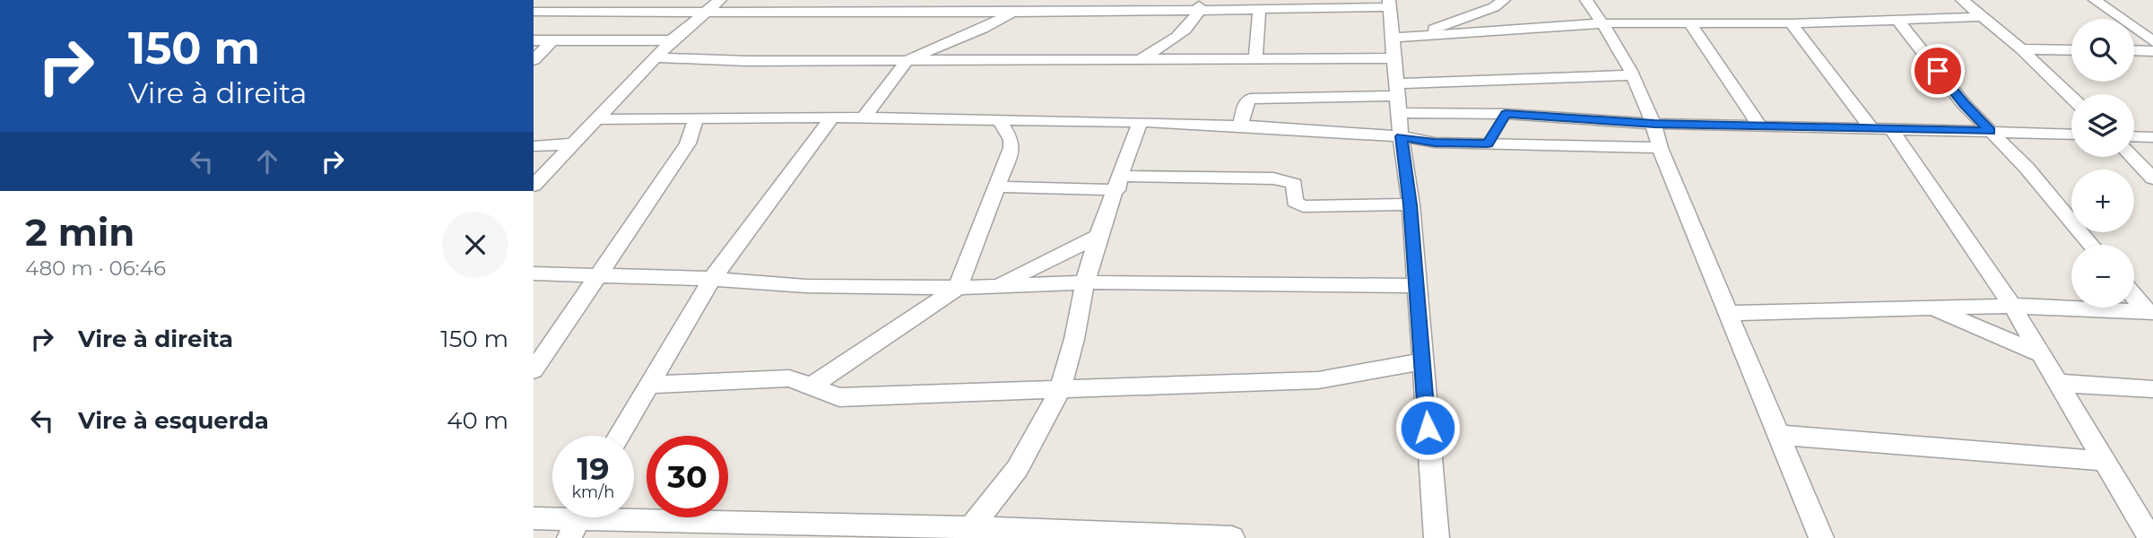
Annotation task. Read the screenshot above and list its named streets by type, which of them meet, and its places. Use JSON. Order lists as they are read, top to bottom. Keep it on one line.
{"page":{"turn":["150 m","Vire à direita"],"map_buttons":["+","−"],"heading":["2 min","480 m · 06:46"],"list":[{"name":"Vire à direita","value":"150 m"},{"name":"Vire à esquerda","value":"40 m"}],"speed":"19 km/h","limit":"30"}}
